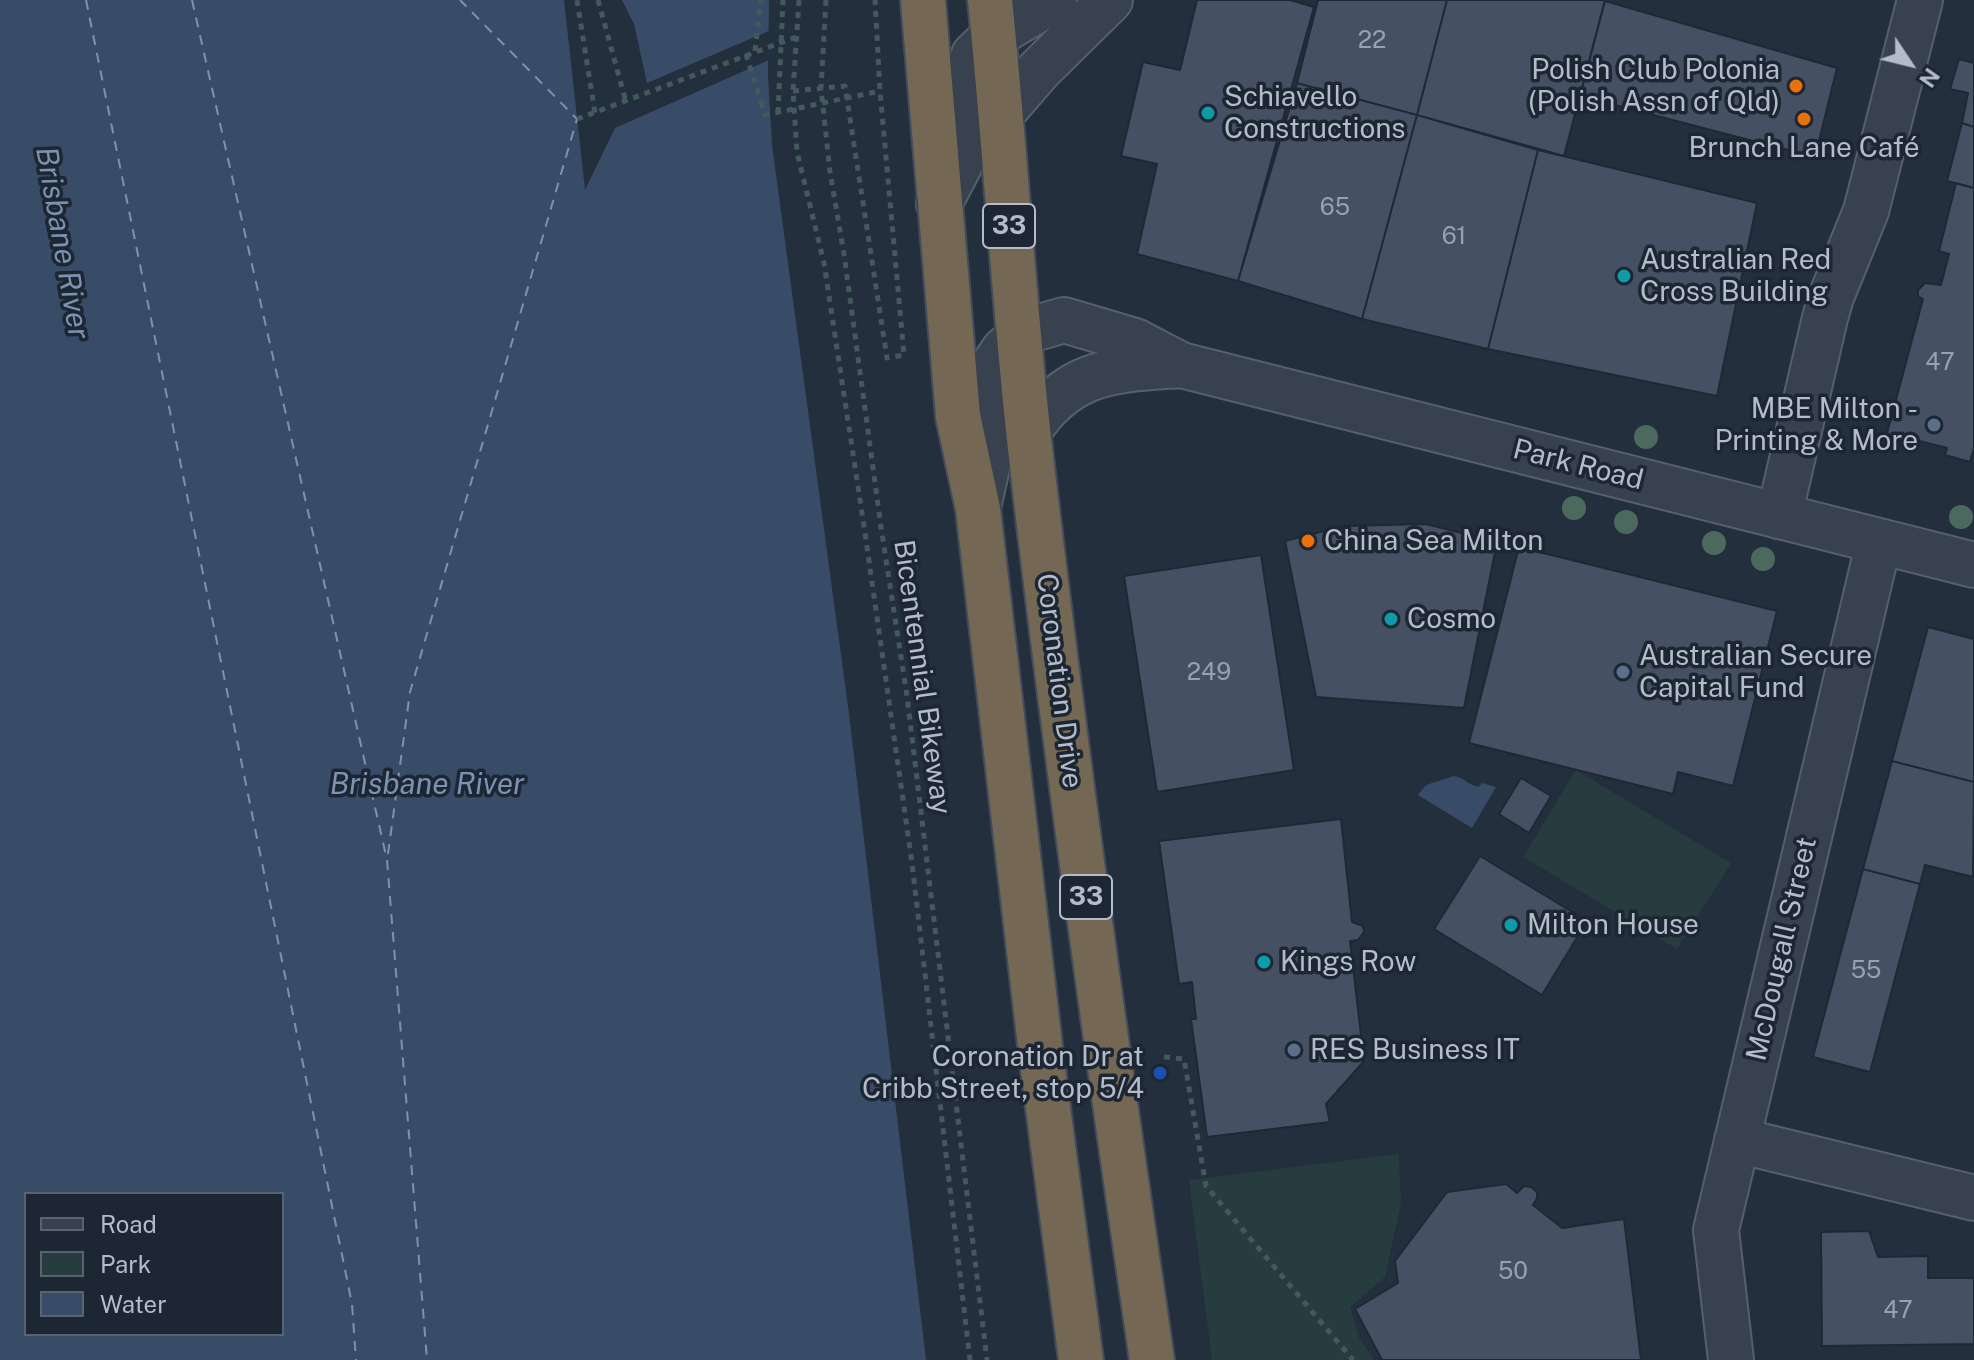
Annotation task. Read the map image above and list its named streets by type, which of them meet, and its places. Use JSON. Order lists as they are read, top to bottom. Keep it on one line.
{"streets":{"highway":["33","Coronation Drive"],"street":["Park Road","McDougall Street"],"path":["Bicentennial Bikeway"]},"crossings":[["33","Park Road"],["Park Road","Coronation Drive"],["Park Road","McDougall Street"]],"water":["Brisbane River"],"places":["Polish Club Polonia (Polish Assn of Qld)","Schiavello Constructions","Brunch Lane Café","Australian Red Cross Building","MBE Milton - Printing & More","China Sea Milton","Cosmo","Australian Secure Capital Fund","Milton House","Kings Row","RES Business IT","Coronation Dr at Cribb Street, stop 5/4"],"house_numbers":["22","65","61","47","249","55","50","47"],"legend":["Road","Park","Water"],"north":"bottom right"}
